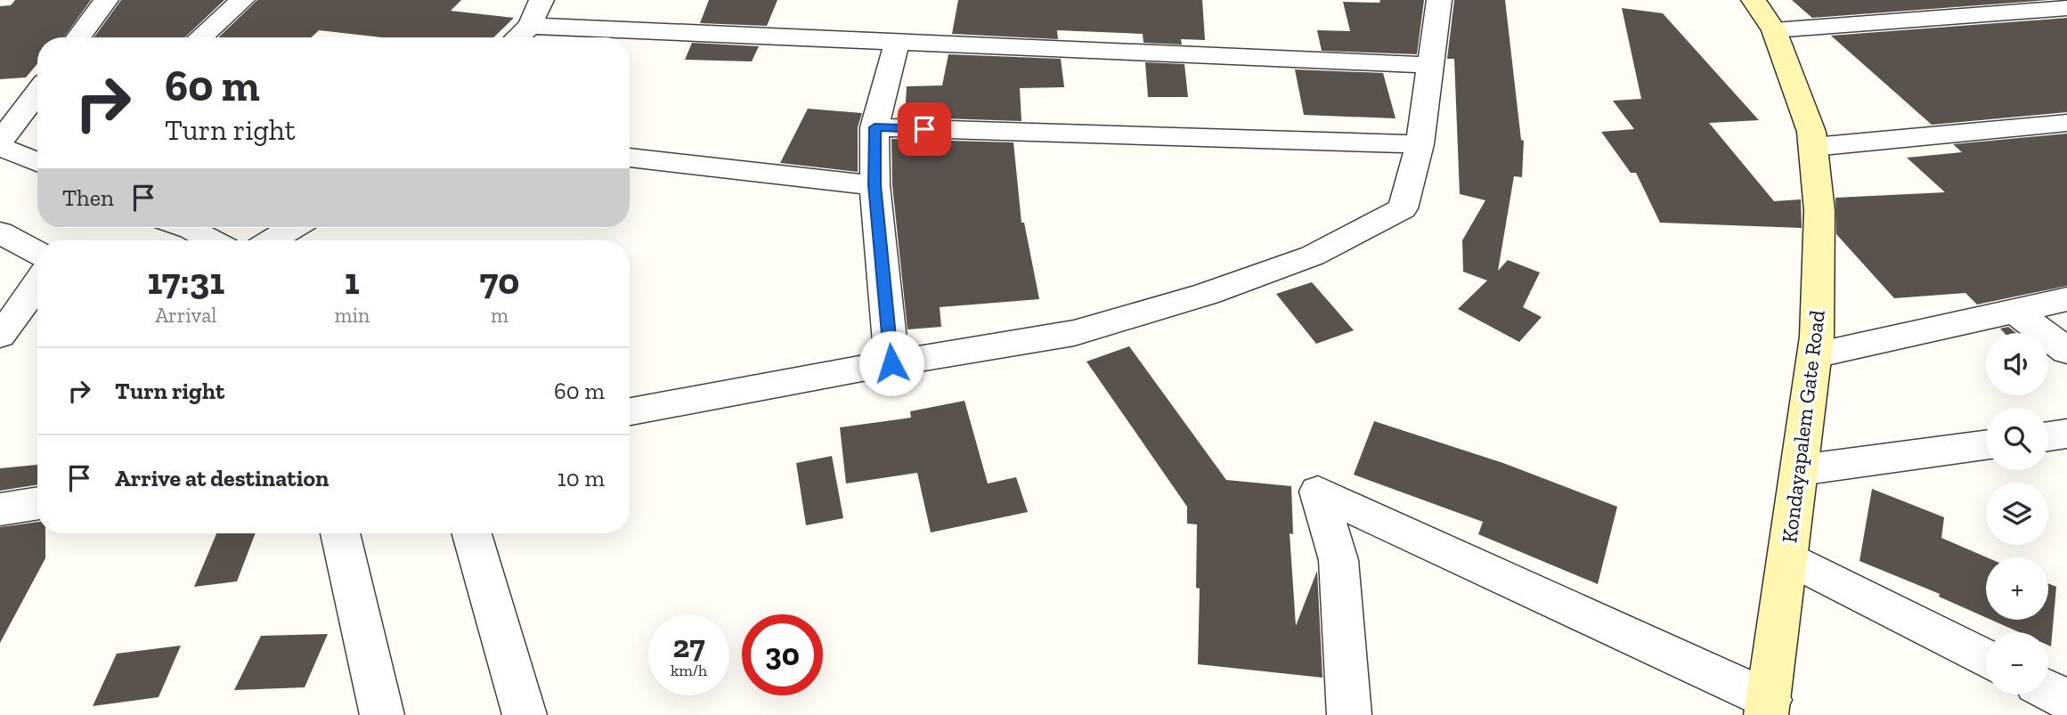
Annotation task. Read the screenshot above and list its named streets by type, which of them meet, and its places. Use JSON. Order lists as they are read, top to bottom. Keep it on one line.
{"streets":{"main road":["Kondayapalem Gate Road"]},"page":{"turn":["60 m","Turn right"],"then":"Then","eta":["17:31","Arrival","1","min","70","m"],"map_buttons":["+","−"],"list":[{"name":"Turn right","value":"60 m"},{"name":"Arrive at destination","value":"10 m"}],"speed":"27 km/h","limit":"30"}}
